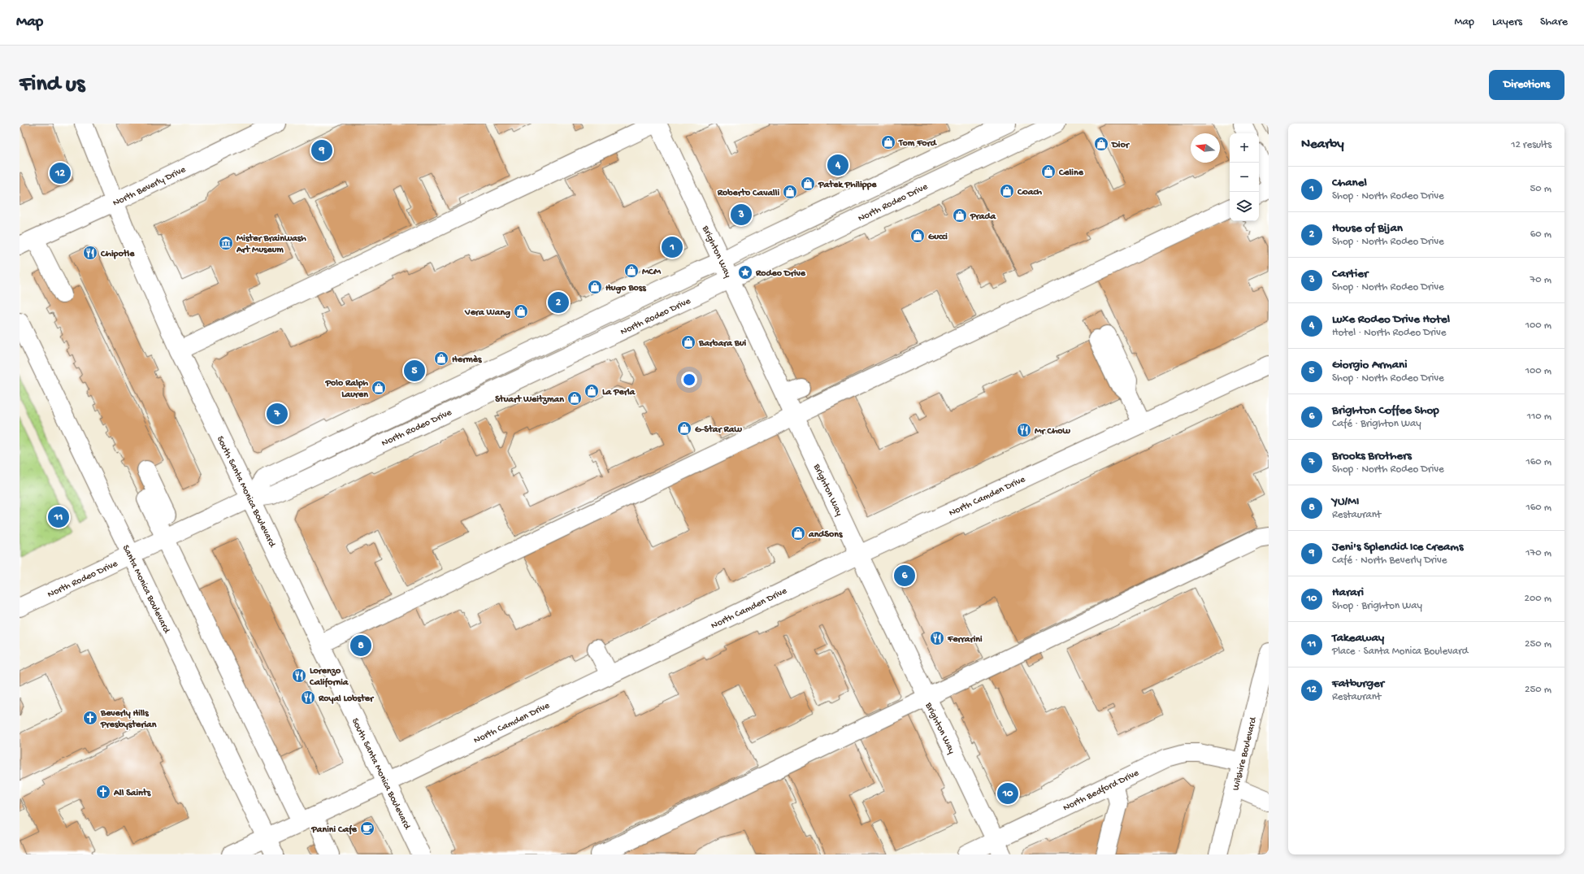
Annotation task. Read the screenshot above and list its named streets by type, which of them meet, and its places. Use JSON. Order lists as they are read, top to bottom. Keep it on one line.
{"streets":{"main road":["North Beverly Drive","North Rodeo Drive","Brighton Way","South Santa Monica Boulevard","North Camden Drive","Santa Monica Boulevard","Wilshire Boulevard","North Bedford Drive"]},"crossings":[["North Beverly Drive","South Santa Monica Boulevard"],["North Rodeo Drive","Brighton Way"],["North Rodeo Drive","South Santa Monica Boulevard"],["North Rodeo Drive","Santa Monica Boulevard"],["Brighton Way","North Camden Drive"],["Brighton Way","North Bedford Drive"],["South Santa Monica Boulevard","North Camden Drive"],["North Camden Drive","Santa Monica Boulevard"],["Wilshire Boulevard","North Bedford Drive"]],"places":{"shop":["Tom Ford","Dior","Celine","Patek Philippe","Coach","Roberto Cavalli","Prada","Gucci","MCM","Hugo Boss","Vera Wang","Barbara Bui","Hermès","Polo Ralph Lauren","La Perla","Stuart Weitzman","G-Star Raw","andSons"],"museum":["Mister Brainwash Art Museum"],"restaurant":["Chipotle","Mr Chow","Ferrarini","Lorenzo California","Royal Lobster"],"place":["Rodeo Drive"],"church":["Beverly Hills Presbysterian","All Saints"],"cafe":["Panini Cafe"]},"north":"left","page":{"header":"Map","nav":["Map","Layers","Share"],"buttons":"Directions","title":"Find us","heading":["Nearby","12 results"],"map_buttons":["+","−"],"pins":["9","4","12","3","1","2","5","7","11","6","8","10"],"list":[{"mark":"1","name":"Chanel","note":"Shop · North Rodeo Drive","value":"50 m"},{"mark":"2","name":"House of Bijan","note":"Shop · North Rodeo Drive","value":"60 m"},{"mark":"3","name":"Cartier","note":"Shop · North Rodeo Drive","value":"70 m"},{"mark":"4","name":"Luxe Rodeo Drive Hotel","note":"Hotel · North Rodeo Drive","value":"100 m"},{"mark":"5","name":"Giorgio Armani","note":"Shop · North Rodeo Drive","value":"100 m"},{"mark":"6","name":"Brighton Coffee Shop","note":"Café · Brighton Way","value":"110 m"},{"mark":"7","name":"Brooks Brothers","note":"Shop · North Rodeo Drive","value":"160 m"},{"mark":"8","name":"YU/MI","note":"Restaurant","value":"160 m"},{"mark":"9","name":"Jeni's Splendid Ice Creams","note":"Café · North Beverly Drive","value":"170 m"},{"mark":"10","name":"Harari","note":"Shop · Brighton Way","value":"200 m"},{"mark":"11","name":"Takeaway","note":"Place · Santa Monica Boulevard","value":"250 m"},{"mark":"12","name":"Fatburger","note":"Restaurant","value":"250 m"}]}}
